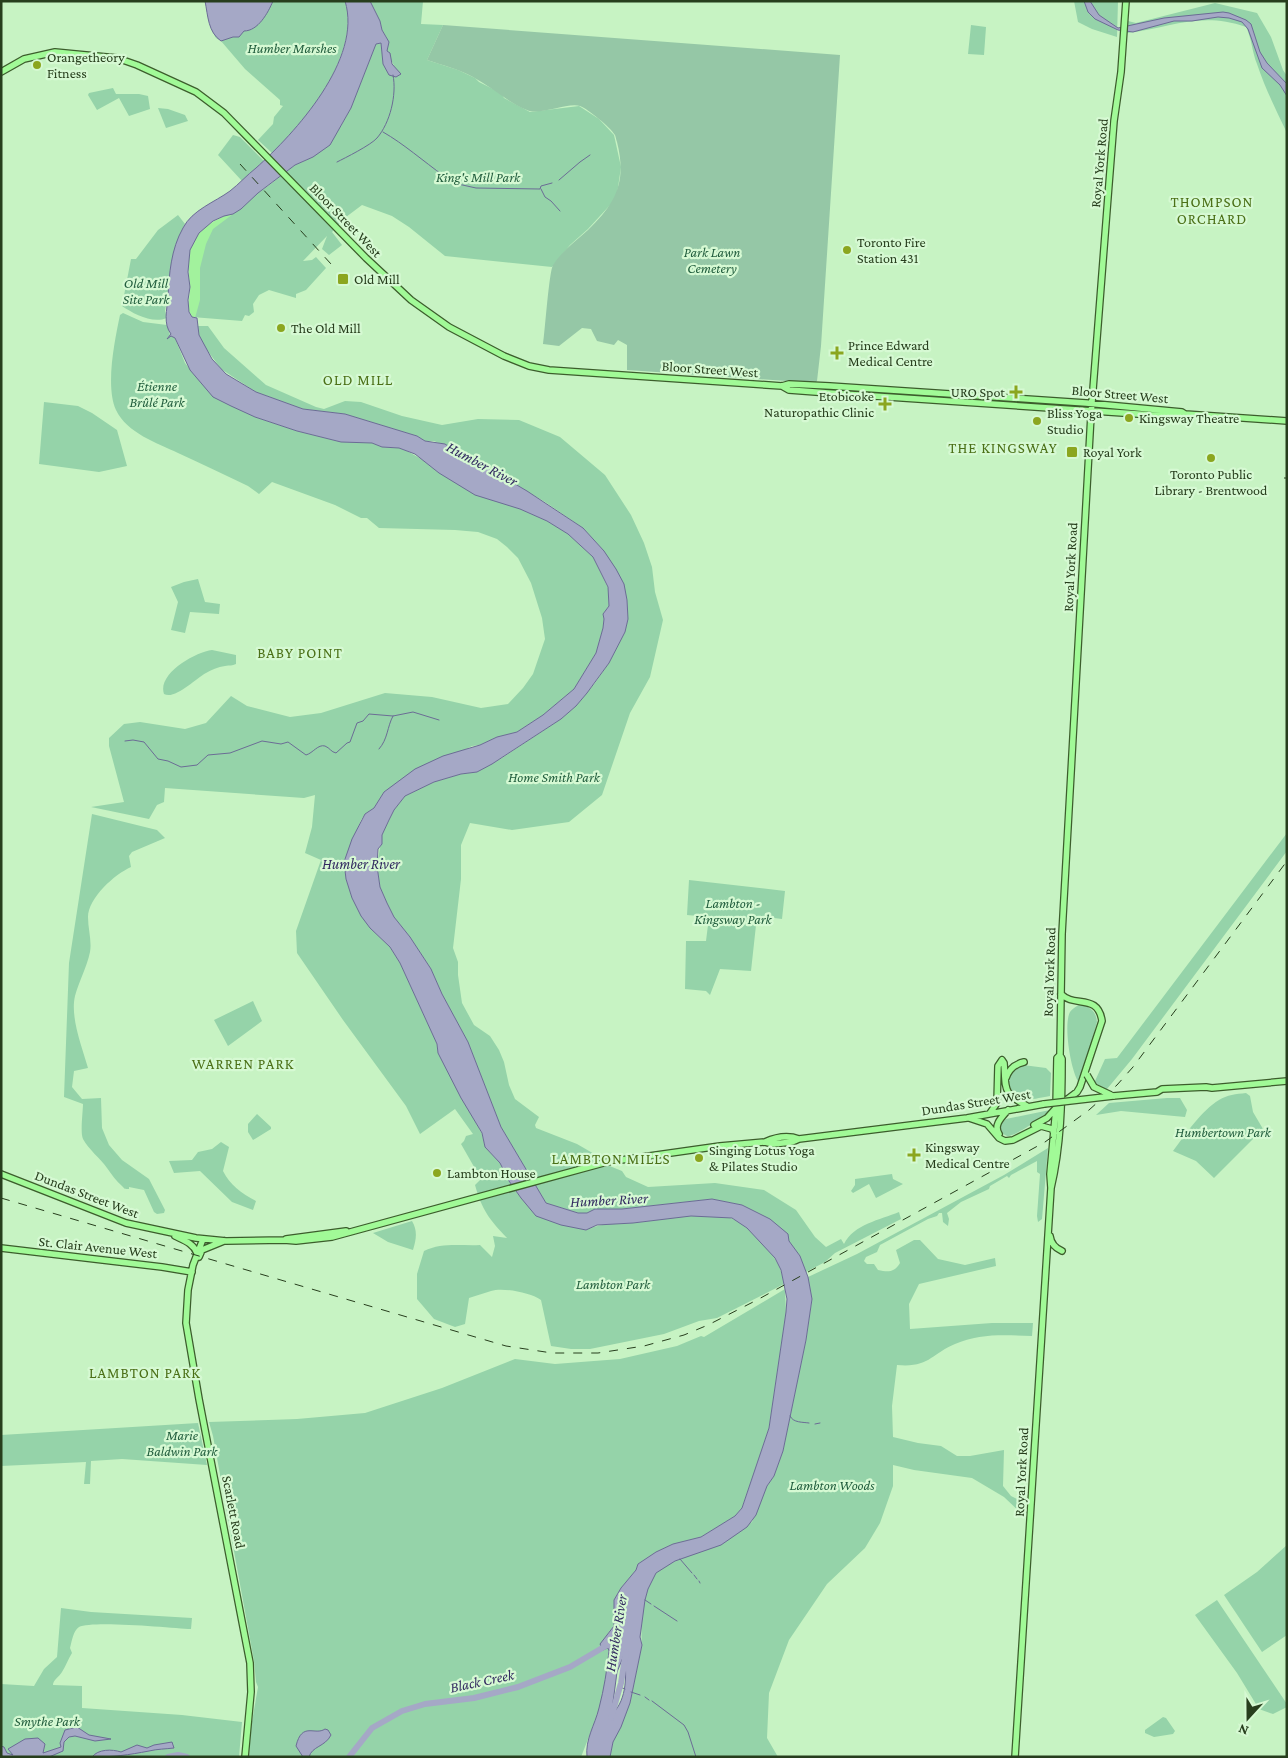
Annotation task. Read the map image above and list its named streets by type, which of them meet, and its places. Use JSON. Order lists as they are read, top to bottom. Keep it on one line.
{"streets":{"main road":["Royal York Road","Bloor Street West","Dundas Street West","St. Clair Avenue West","Scarlett Road"]},"crossings":[["Royal York Road","Bloor Street West"],["Dundas Street West","Scarlett Road"],["St. Clair Avenue West","Scarlett Road"]],"districts":["THOMPSON ORCHARD","OLD MILL","THE KINGSWAY","BABY POINT","WARREN PARK","LAMBTON MILLS","LAMBTON PARK"],"water":["Humber River","Black Creek"],"parks":["Humber Marshes","King's Mill Park","Park Lawn Cemetery","Old Mill Site Park","Étienne Brûlé Park","Home Smith Park","Lambton - Kingsway Park","Humbertown Park","Lambton Park","Marie Baldwin Park","Lambton Woods","Smythe Park"],"places":{"other":["Orangetheory Fitness","Toronto Fire Station 431","The Old Mill","Kingsway Theatre","Bliss Yoga Studio","Toronto Public Library - Brentwood","Singing Lotus Yoga & Pilates Studio","Lambton House"],"transit":["Old Mill","Royal York"],"health":["Prince Edward Medical Centre","URO Spot","Etobicoke Naturopathic Clinic","Kingsway Medical Centre"]},"north":"bottom"}
